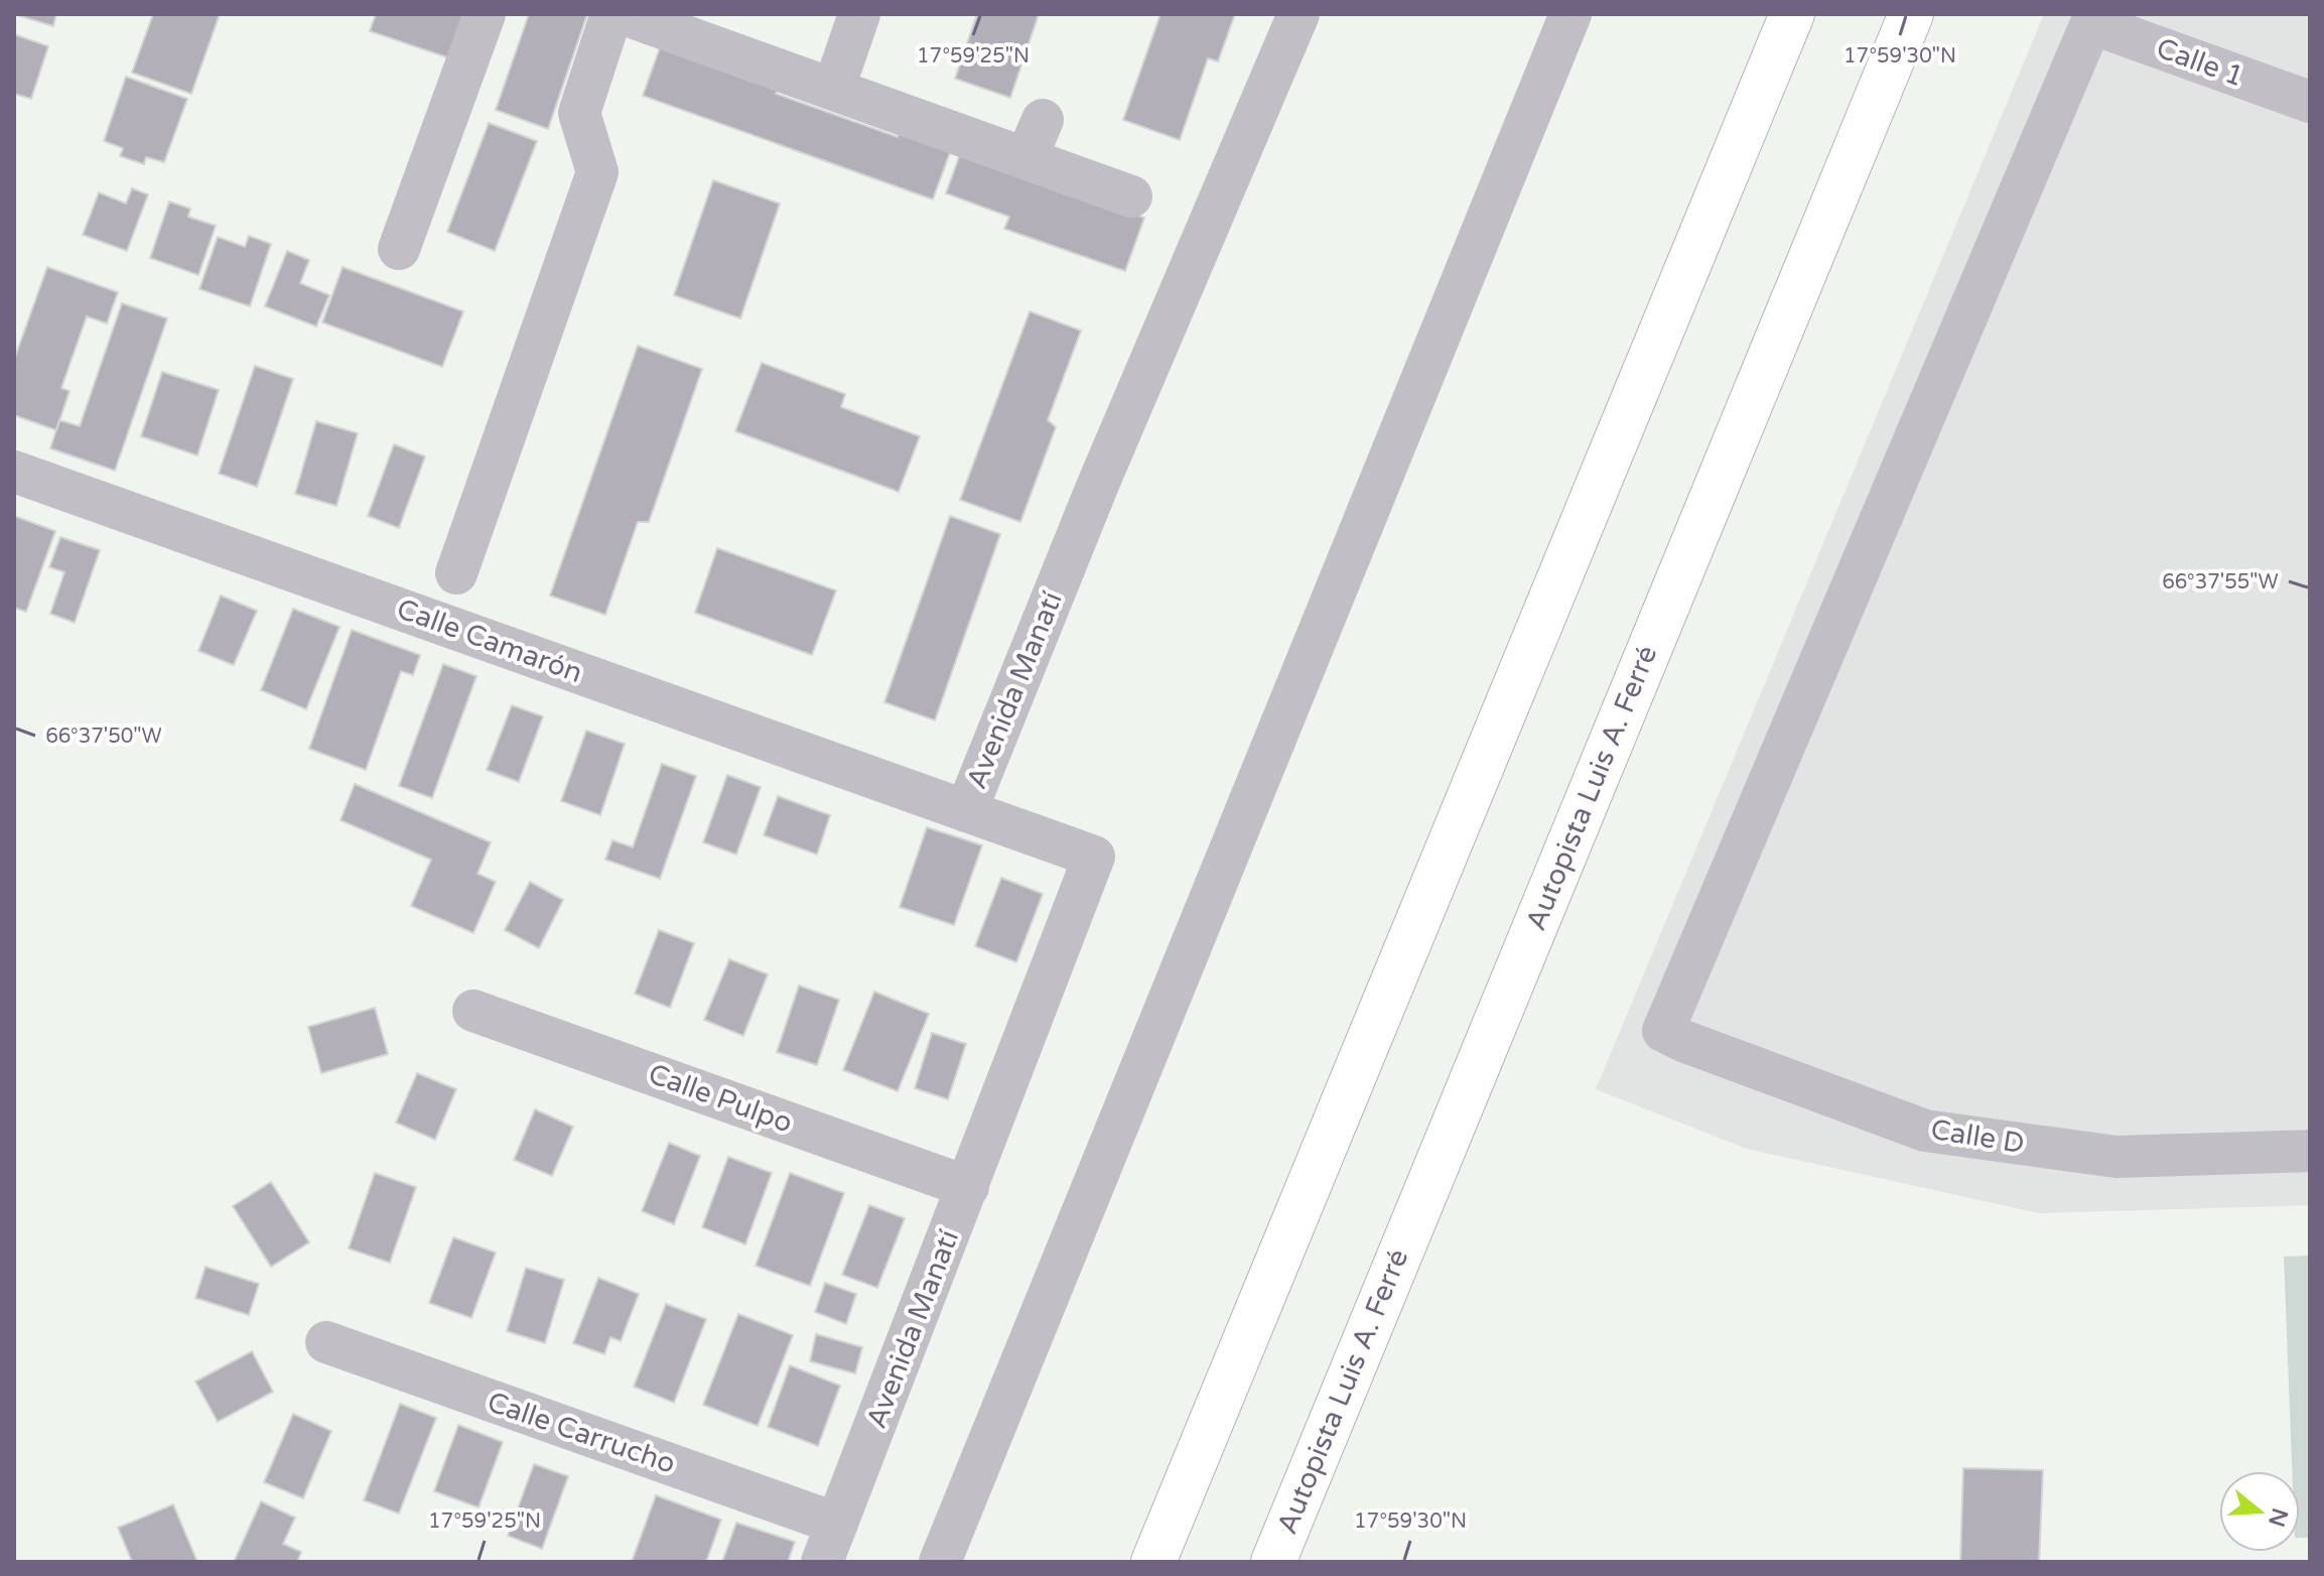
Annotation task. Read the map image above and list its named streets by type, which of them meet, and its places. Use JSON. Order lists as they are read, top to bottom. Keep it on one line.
{"streets":{"highway":["Autopista Luis A. Ferré"],"street":["Calle 1","Calle Camarón","Avenida Manatí","Calle Pulpo","Calle D","Calle Carrucho"]},"crossings":[["Calle 1","Calle D"],["Calle Camarón","Avenida Manatí"],["Avenida Manatí","Calle Pulpo"],["Avenida Manatí","Calle Carrucho"]],"north":"right","coordinates":["17°59'25\"N","17°59'30\"N","66°37'55\"W","66°37'50\"W"]}
